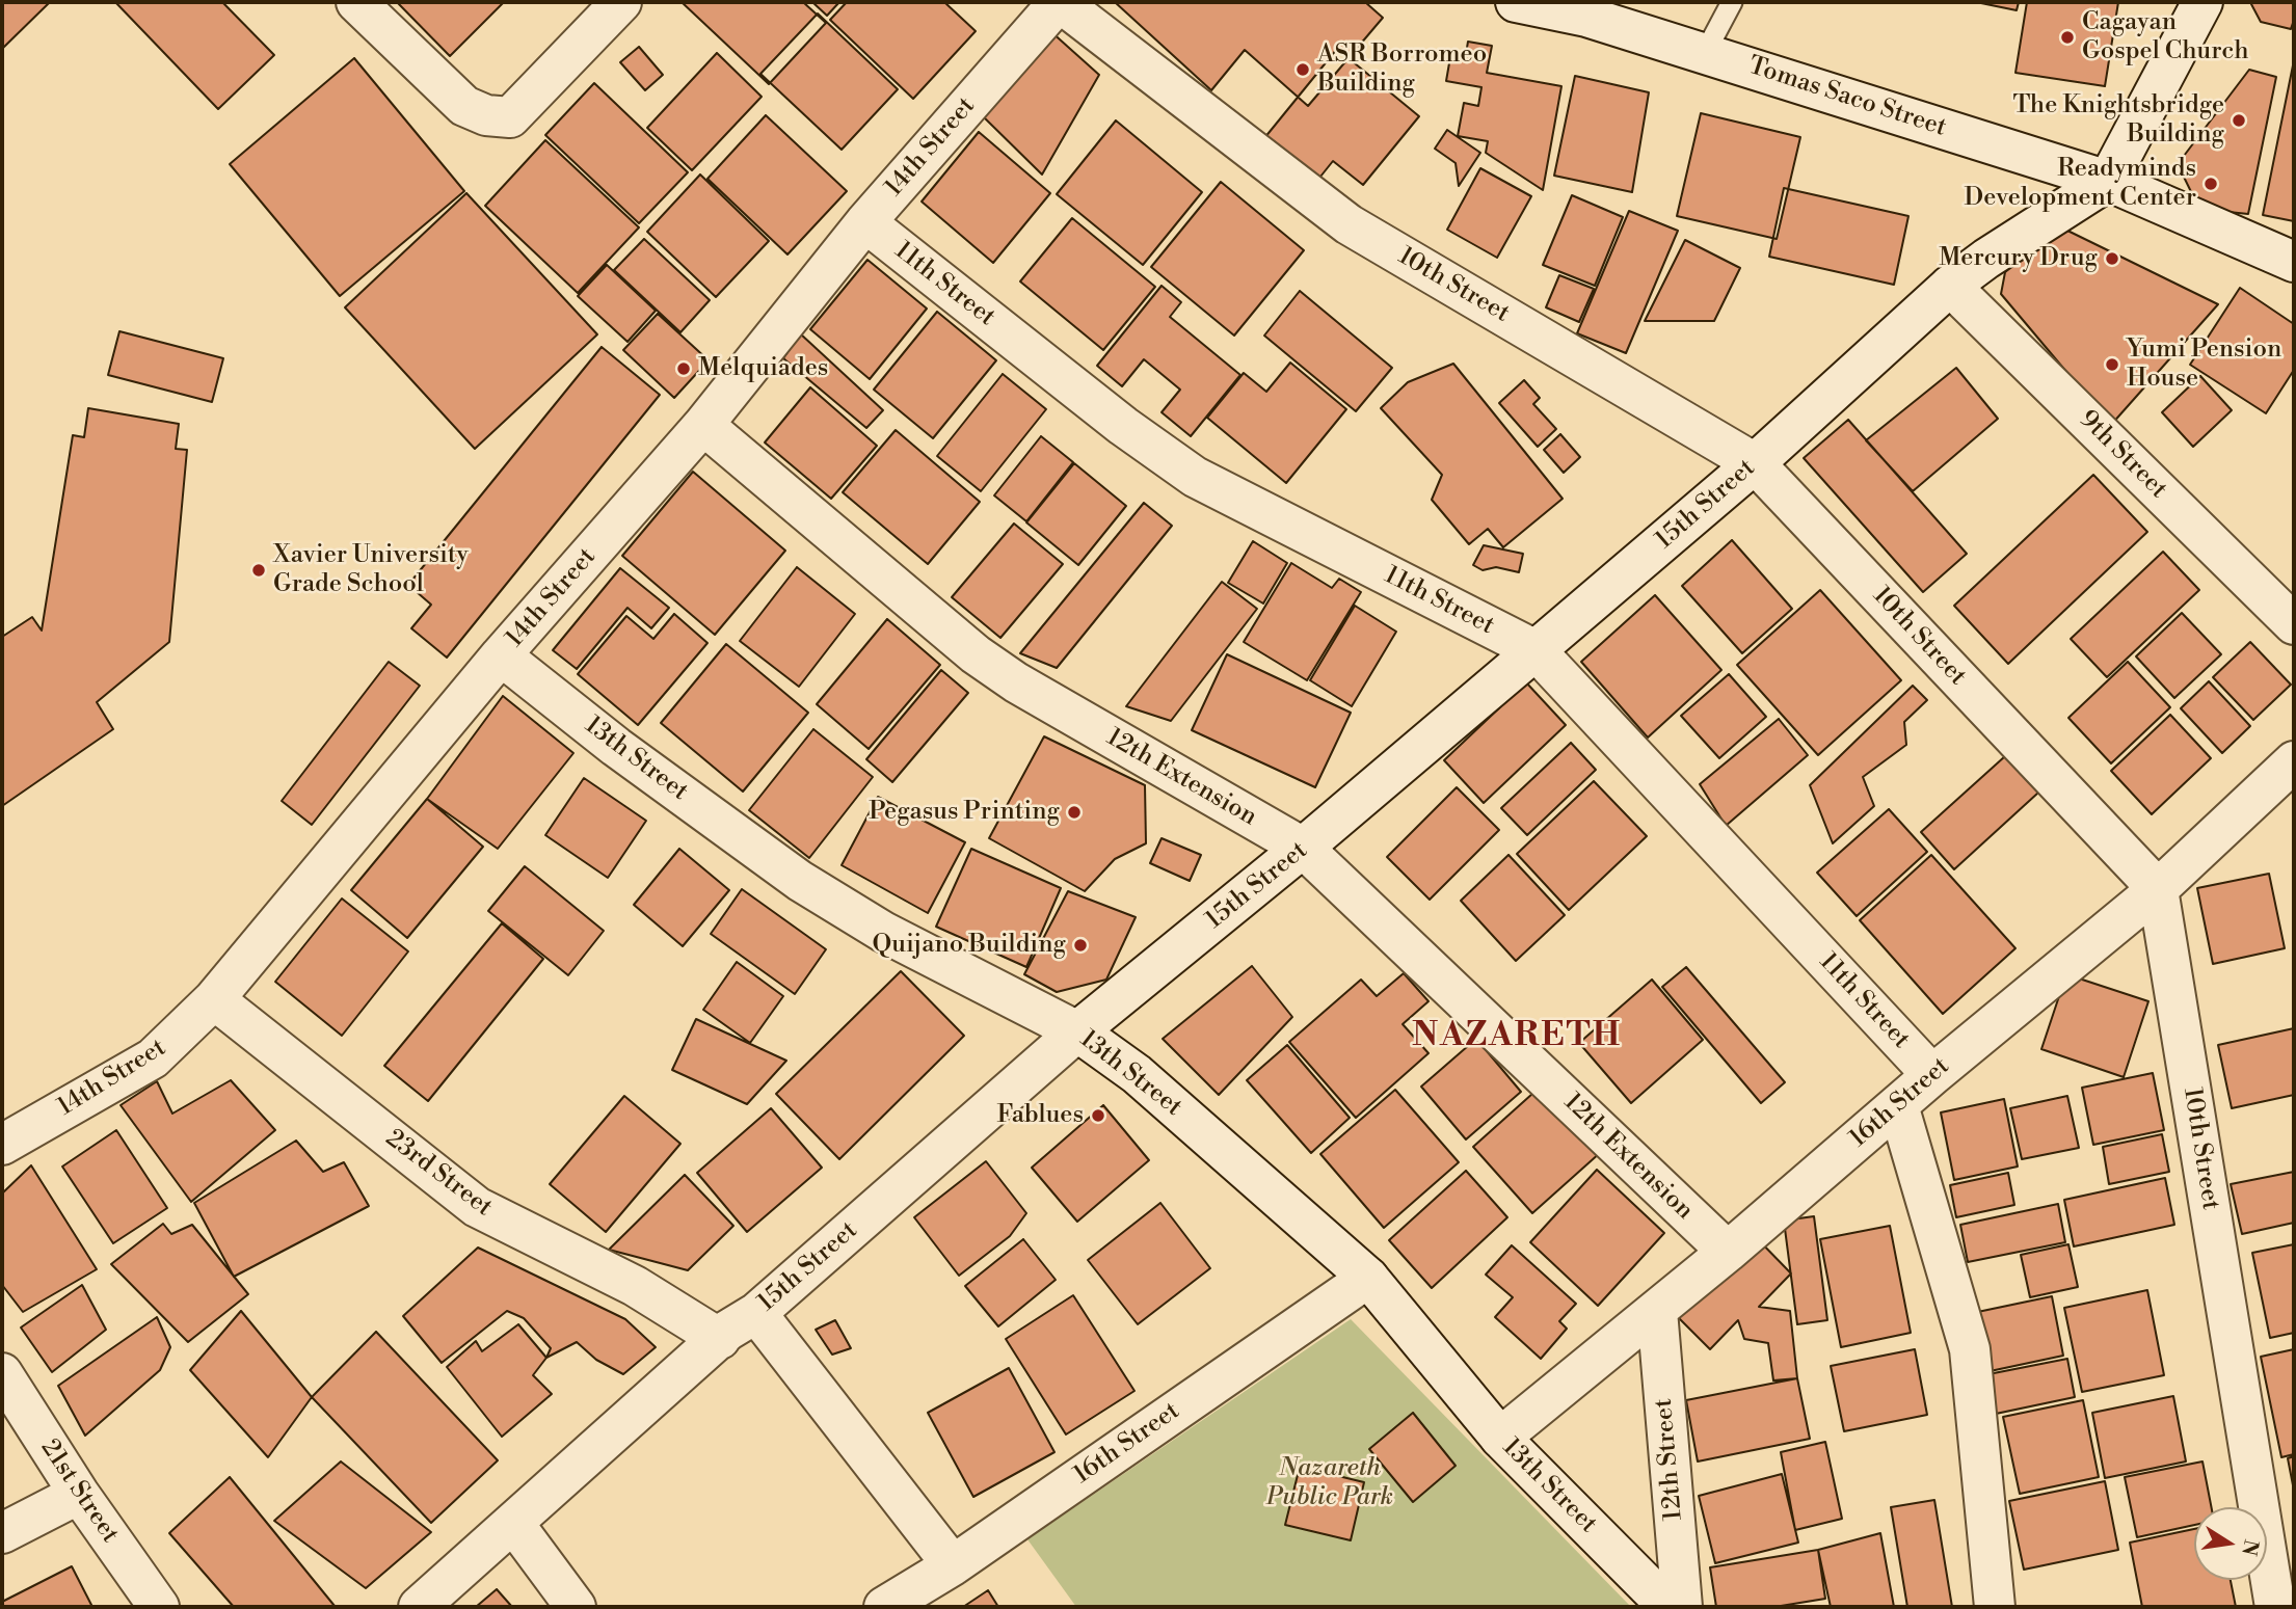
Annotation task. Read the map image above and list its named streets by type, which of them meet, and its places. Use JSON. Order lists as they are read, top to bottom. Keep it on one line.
{"streets":{"street":["Tomas Saco Street","14th Street","11th Street","10th Street","9th Street","15th Street","13th Street","12th Extension","16th Street","23rd Street","12th Street","21st Street"]},"crossings":[["Tomas Saco Street","15th Street"],["14th Street","11th Street"],["14th Street","10th Street"],["14th Street","13th Street"],["14th Street","12th Extension"],["14th Street","23rd Street"],["11th Street","15th Street"],["11th Street","16th Street"],["10th Street","15th Street"],["10th Street","16th Street"],["9th Street","15th Street"],["15th Street","13th Street"],["15th Street","12th Extension"],["15th Street","23rd Street"],["13th Street","16th Street"],["12th Extension","16th Street"],["16th Street","12th Street"]],"districts":["NAZARETH"],"parks":["Nazareth Public Park"],"places":["Cagayan Gospel Church","ASR Borromeo Building","The Knightsbridge Building","Readyminds Development Center","Mercury Drug","Yumi Pension House","Melquiades","Xavier University Grade School","Pegasus Printing","Quijano Building","Fablues"],"north":"right"}
